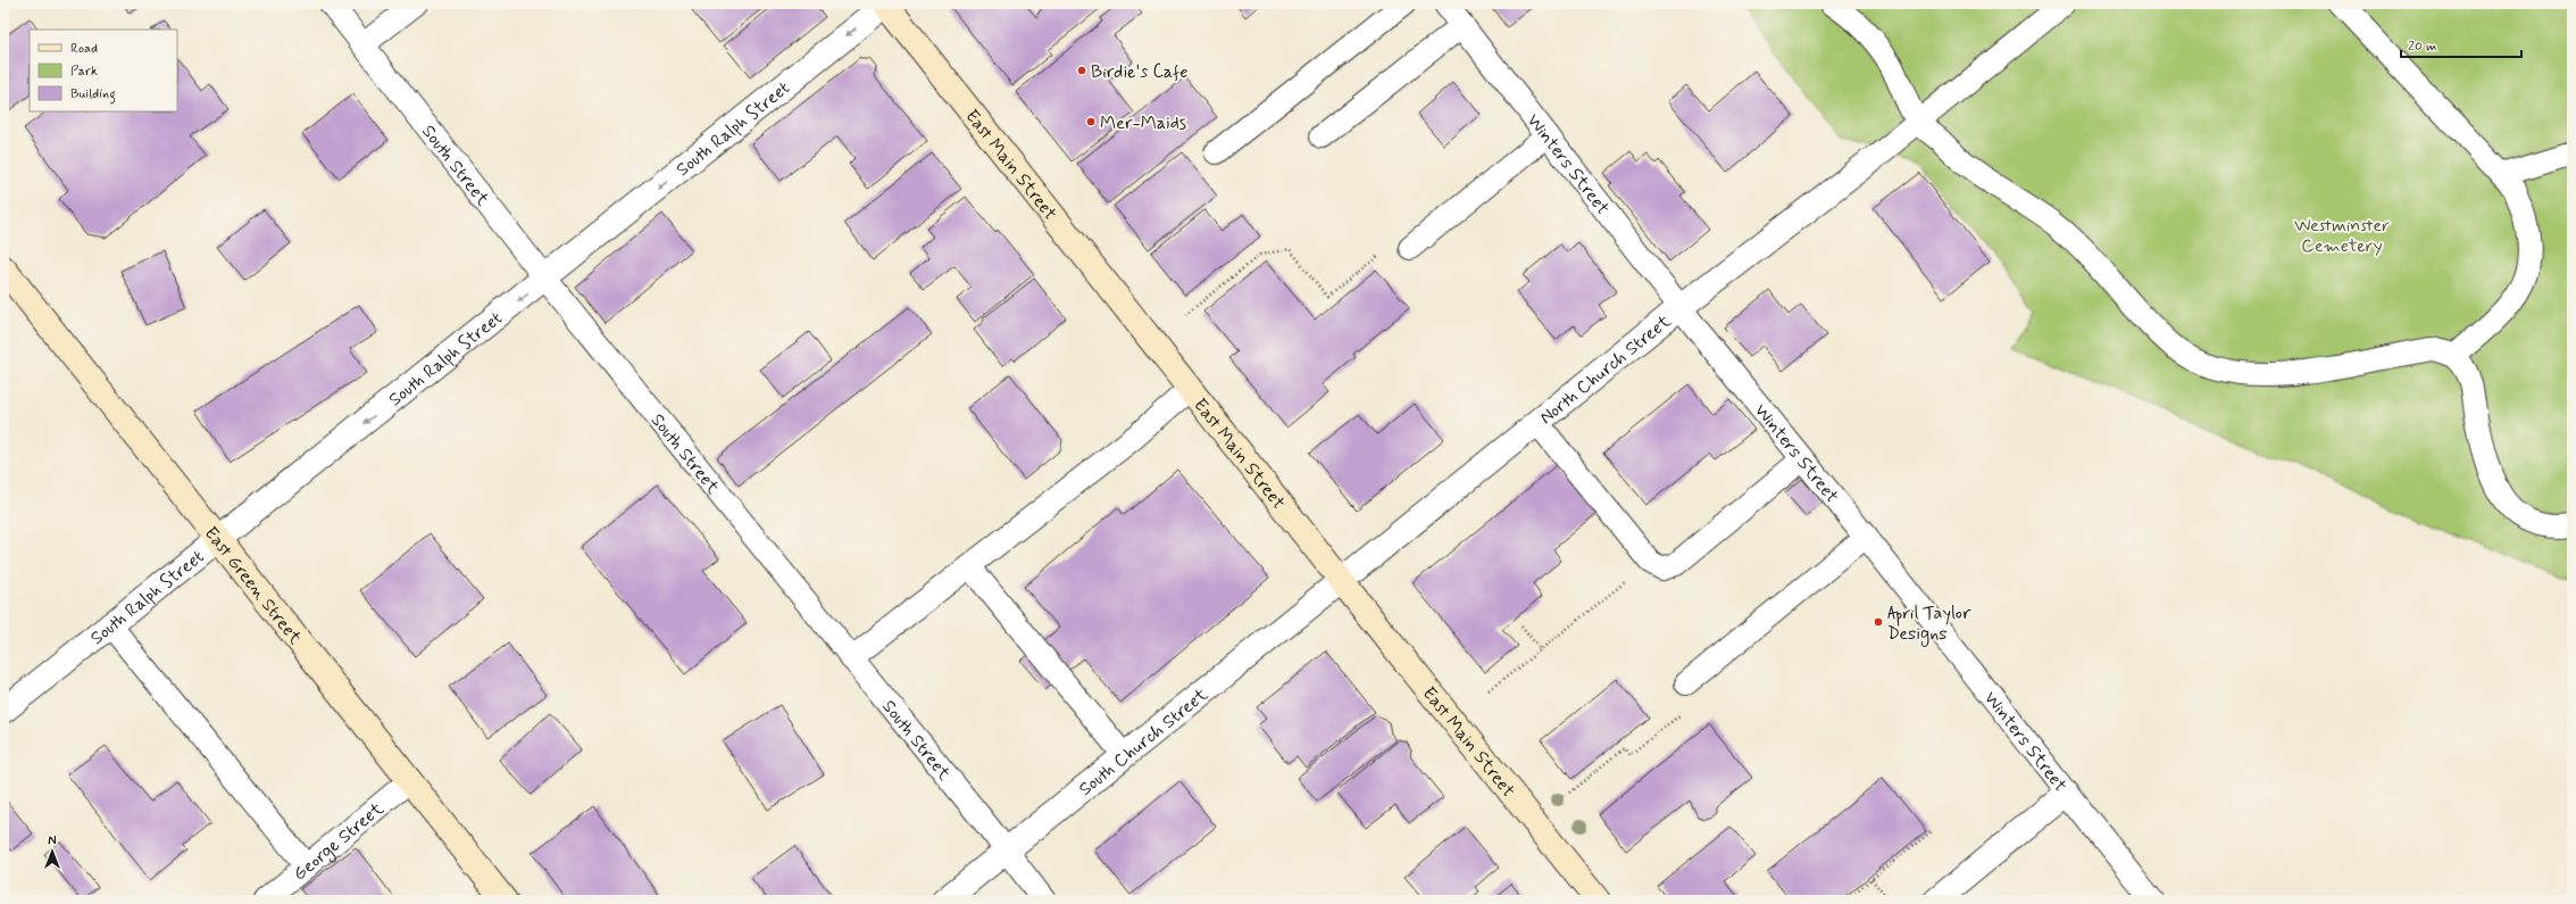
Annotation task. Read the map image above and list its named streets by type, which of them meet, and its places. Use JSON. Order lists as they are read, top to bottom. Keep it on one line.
{"streets":{"main road":["East Main Street","East Green Street"],"street":["South Ralph Street","North Church Street","South Church Street"],"lane":["Winters Street","South Street","George Street"]},"crossings":[["South Ralph Street","East Main Street"],["South Ralph Street","South Street"],["South Ralph Street","East Green Street"],["East Main Street","North Church Street"],["East Main Street","South Church Street"],["Winters Street","North Church Street"],["South Street","South Church Street"],["North Church Street","South Church Street"],["East Green Street","George Street"]],"one_way":["South Ralph Street"],"parks":["Westminster Cemetery"],"places":["Birdie's Cafe","Mer-Maids","April Taylor Designs"],"legend":["Road","Park","Building"],"scale_bar":"20 m","north":"top"}
